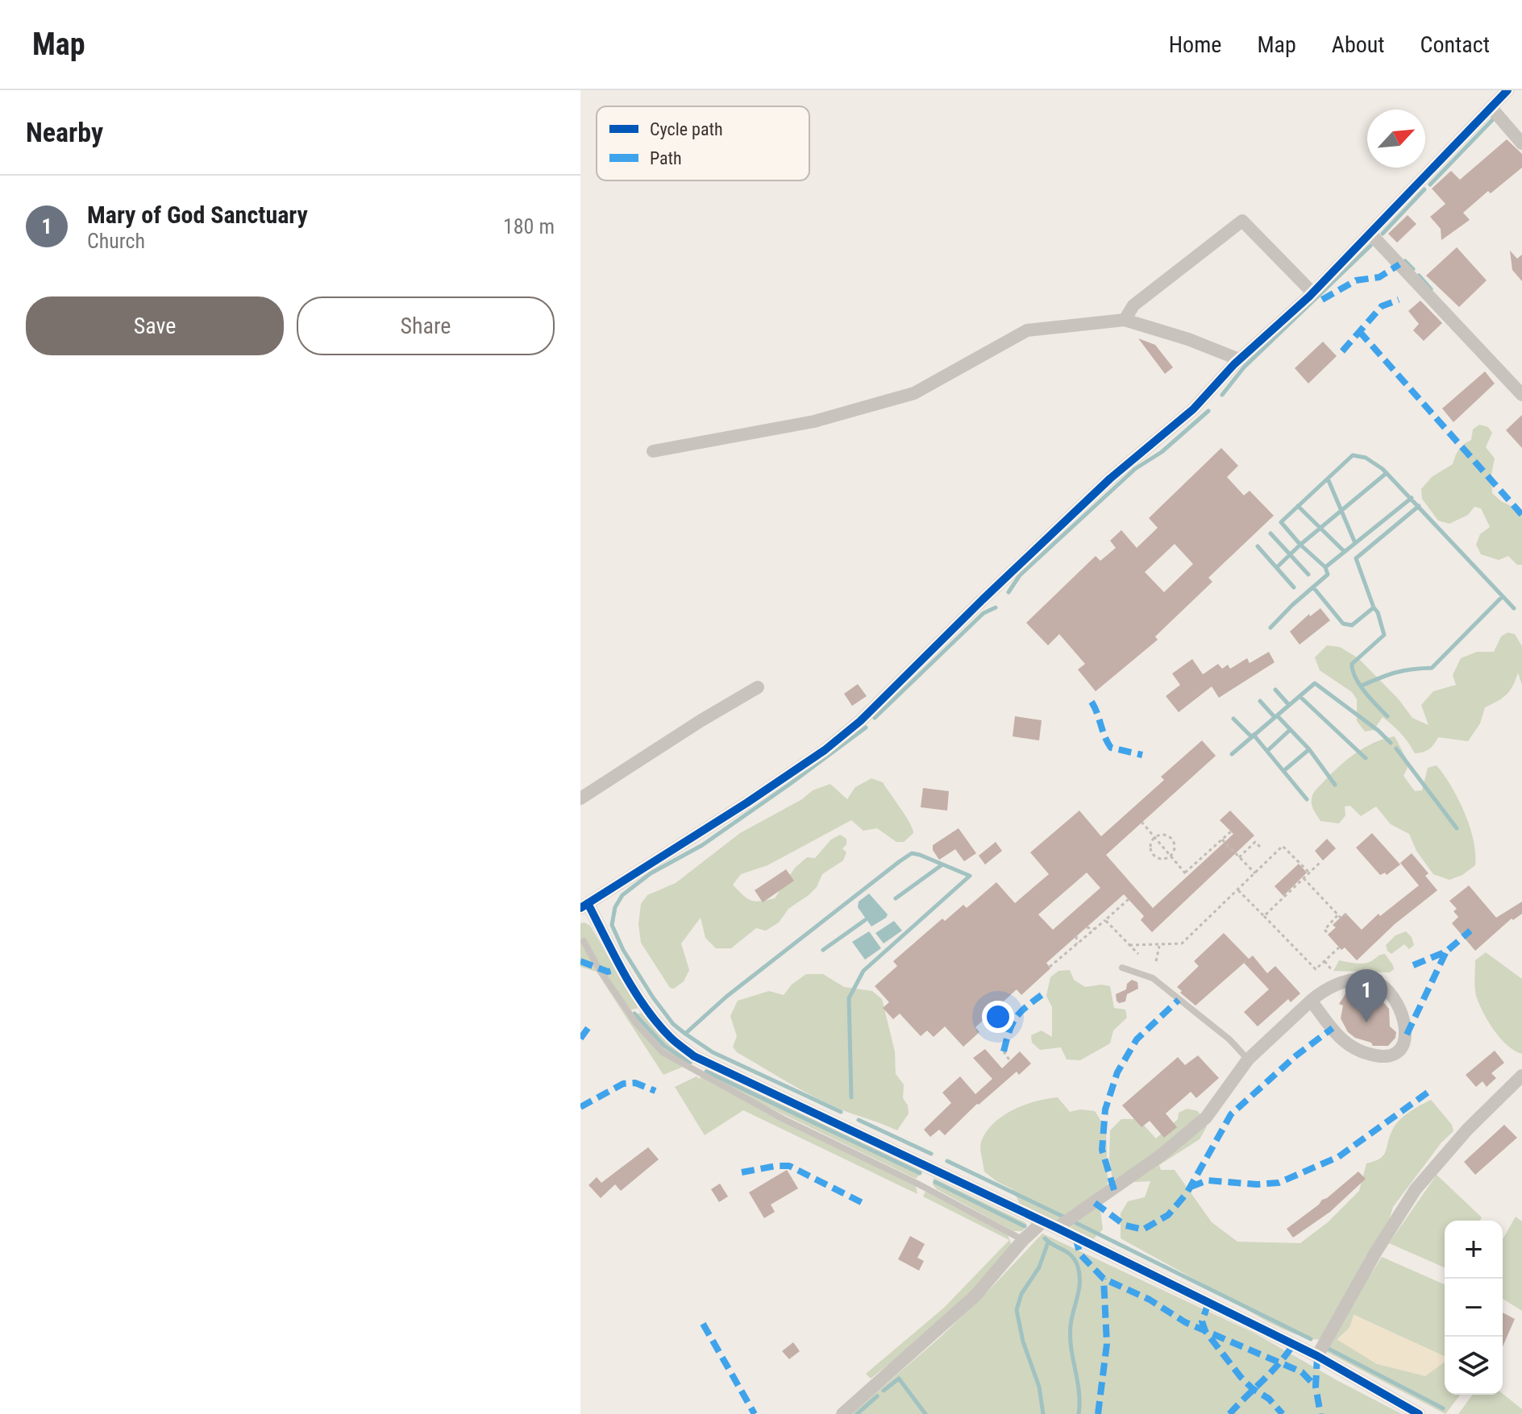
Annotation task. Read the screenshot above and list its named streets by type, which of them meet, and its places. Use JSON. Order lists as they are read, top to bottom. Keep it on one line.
{"legend":["Cycle path","Path"],"north":"top right","page":{"header":"Map","nav":["Home","Map","About","Contact"],"heading":"Nearby","list":[{"mark":"1","name":"Mary of God Sanctuary","note":"Church","value":"180 m"}],"buttons":["Save","Share"],"pins":"1","map_buttons":["+","−"]}}
